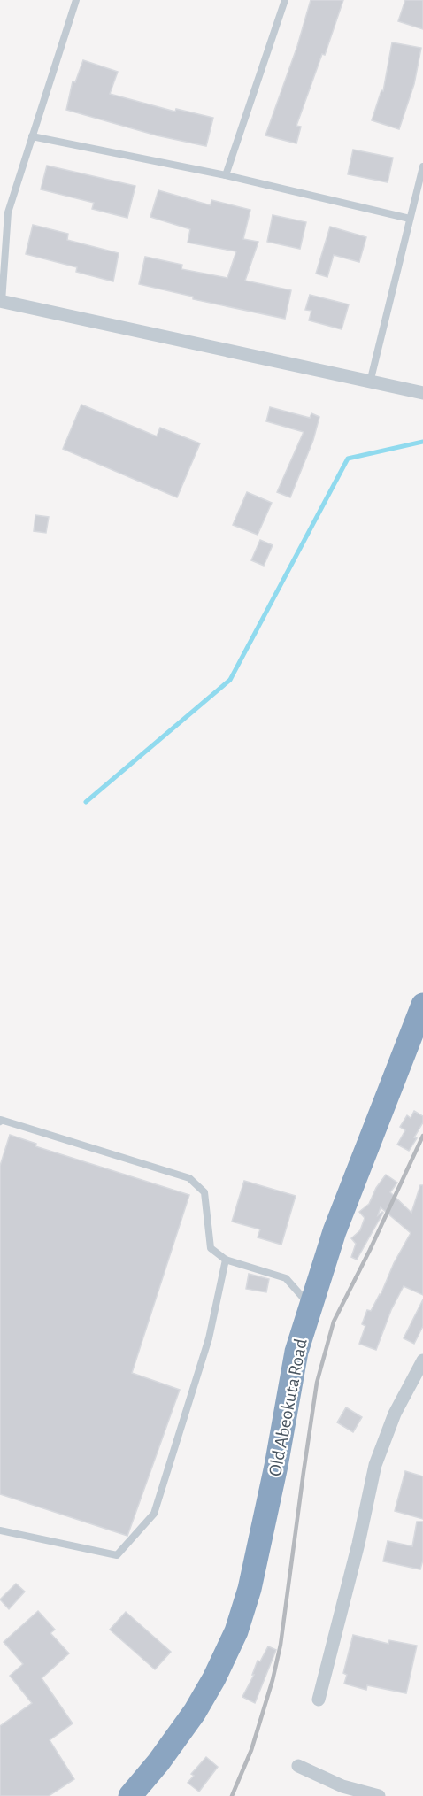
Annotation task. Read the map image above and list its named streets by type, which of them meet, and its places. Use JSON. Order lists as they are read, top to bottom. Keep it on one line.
{"streets":{"highway":["Old Abeokuta Road"]}}
